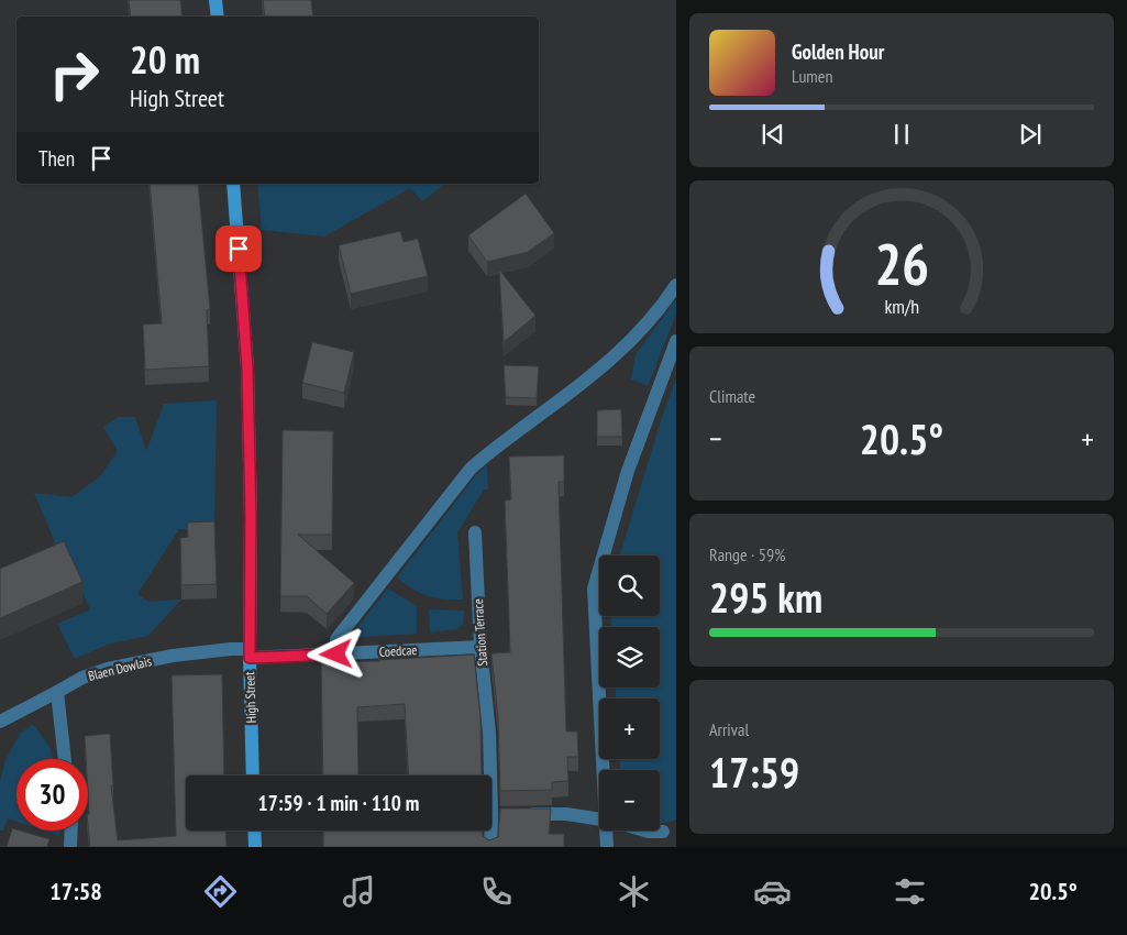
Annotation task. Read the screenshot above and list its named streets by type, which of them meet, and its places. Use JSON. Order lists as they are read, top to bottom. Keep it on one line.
{"streets":{"street":["Station Terrace","Coedcae","Blaen Dowlais","High Street"]},"crossings":[["Station Terrace","Coedcae"],["Coedcae","Blaen Dowlais"],["Coedcae","High Street"],["Blaen Dowlais","High Street"]],"page":{"turn":["20 m","High Street"],"song":["Golden Hour","Lumen"],"then":"Then","tile":["Climate",["Range · 59%","295 km"],["Arrival","17:59"]],"heat":["−","20.5°","+"],"map_buttons":["+","−"],"limit":"30","trip":"17:59 · 1 min · 110 m","tabs":["17:58","20.5°"],"gauge":["26","km/h"]}}
